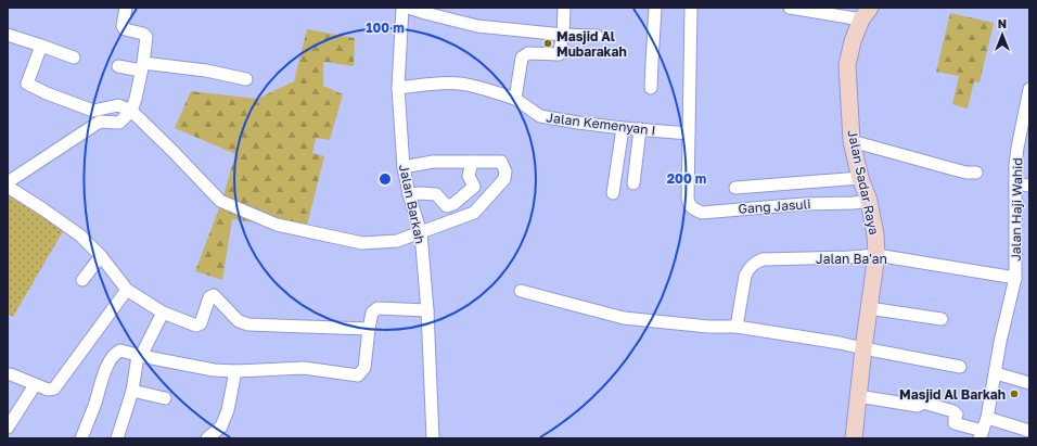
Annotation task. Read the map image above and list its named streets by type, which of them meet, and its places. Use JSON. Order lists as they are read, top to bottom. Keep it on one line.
{"streets":{"street":["Jalan Kemenyan I","Jalan Sadar Raya","Jalan Barkah","Gang Jasuli","Jalan Haji Wahid","Jalan Ba'an"]},"crossings":[["Jalan Kemenyan I","Jalan Barkah"],["Jalan Kemenyan I","Gang Jasuli"],["Jalan Sadar Raya","Gang Jasuli"],["Jalan Sadar Raya","Jalan Ba'an"],["Jalan Haji Wahid","Jalan Ba'an"]],"places":["Masjid Al Mubarakah","Masjid Al Barkah"],"north":"top","rings":["100 m","200 m"]}
